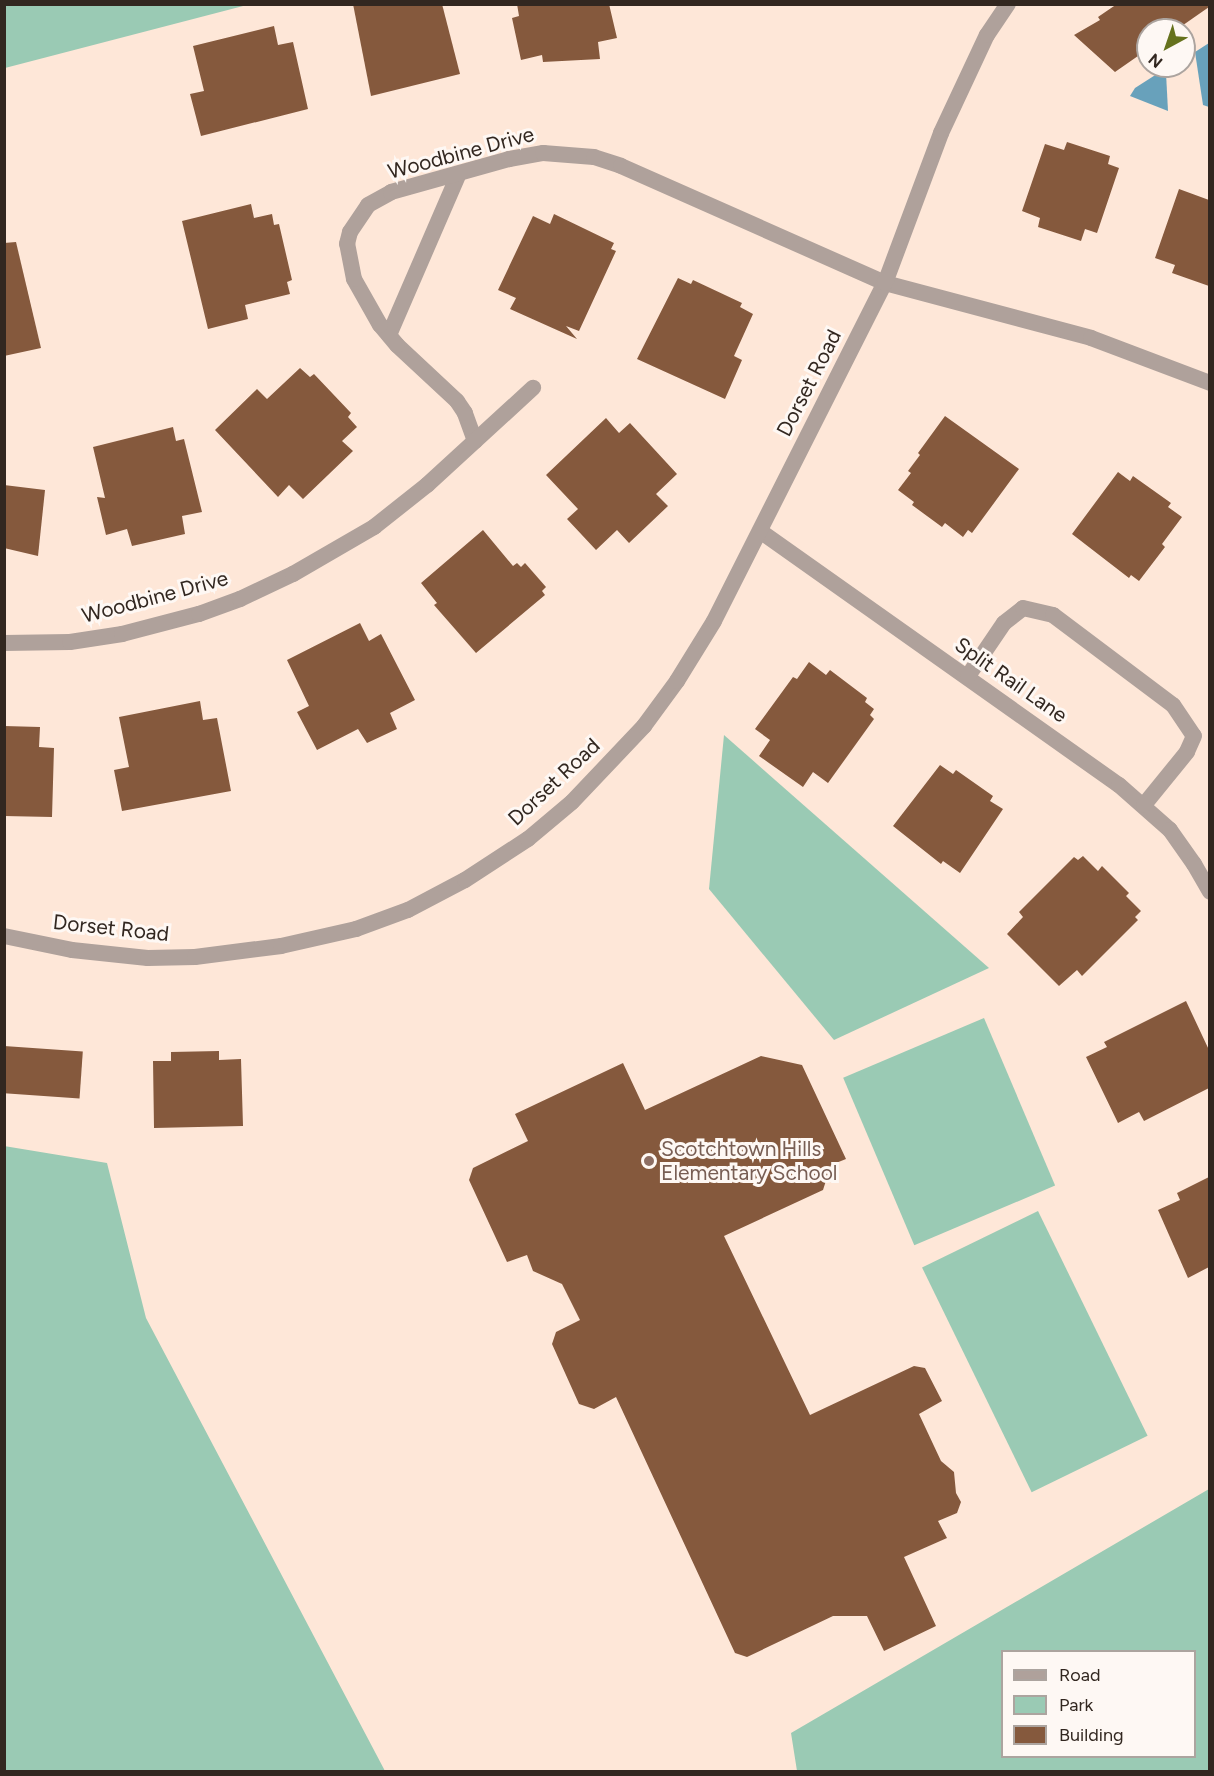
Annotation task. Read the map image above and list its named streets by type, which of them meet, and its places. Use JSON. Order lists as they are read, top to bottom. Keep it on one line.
{"streets":{"street":["Woodbine Drive","Dorset Road","Split Rail Lane"]},"crossings":[["Woodbine Drive","Dorset Road"],["Dorset Road","Split Rail Lane"]],"places":["Scotchtown Hills Elementary School"],"legend":["Road","Park","Building"],"north":"bottom left"}
